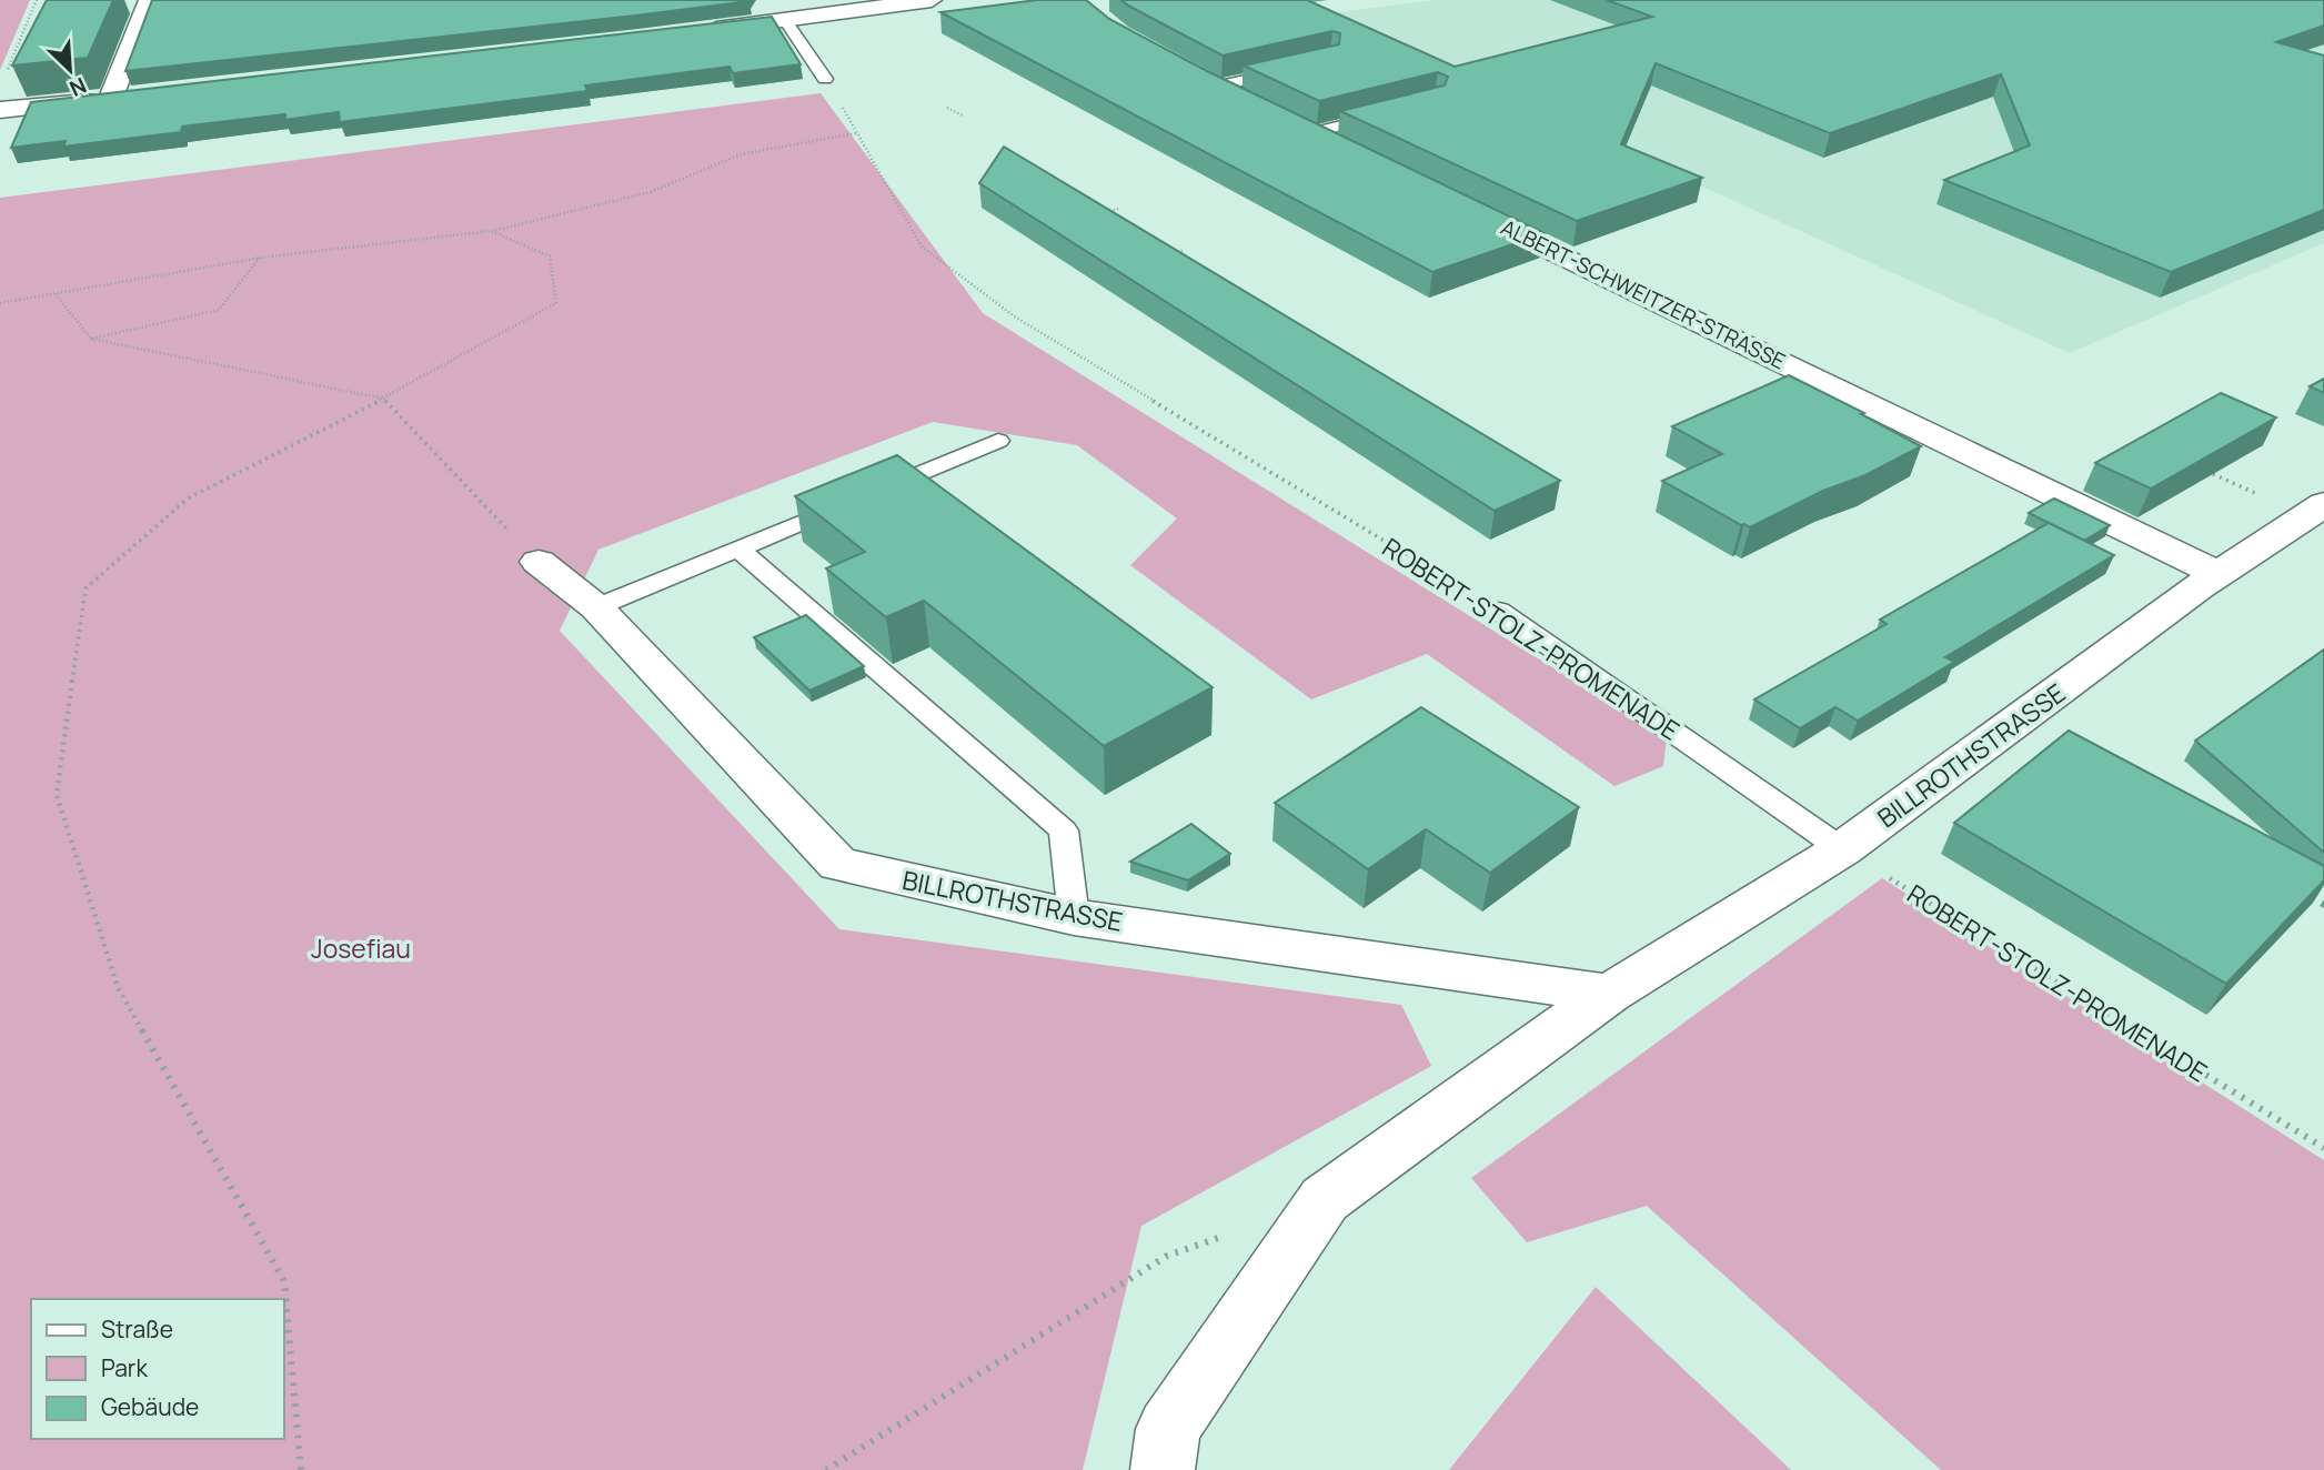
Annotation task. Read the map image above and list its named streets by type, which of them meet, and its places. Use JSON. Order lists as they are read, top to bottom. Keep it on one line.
{"streets":{"street":["ALBERT-SCHWEITZER-STRASSE","BILLROTHSTRASSE"],"lane":["ROBERT-STOLZ-PROMENADE"]},"crossings":[["ALBERT-SCHWEITZER-STRASSE","BILLROTHSTRASSE"],["ROBERT-STOLZ-PROMENADE","BILLROTHSTRASSE"]],"parks":["Josefiau"],"legend":["Straße","Park","Gebäude"],"north":"bottom right"}
